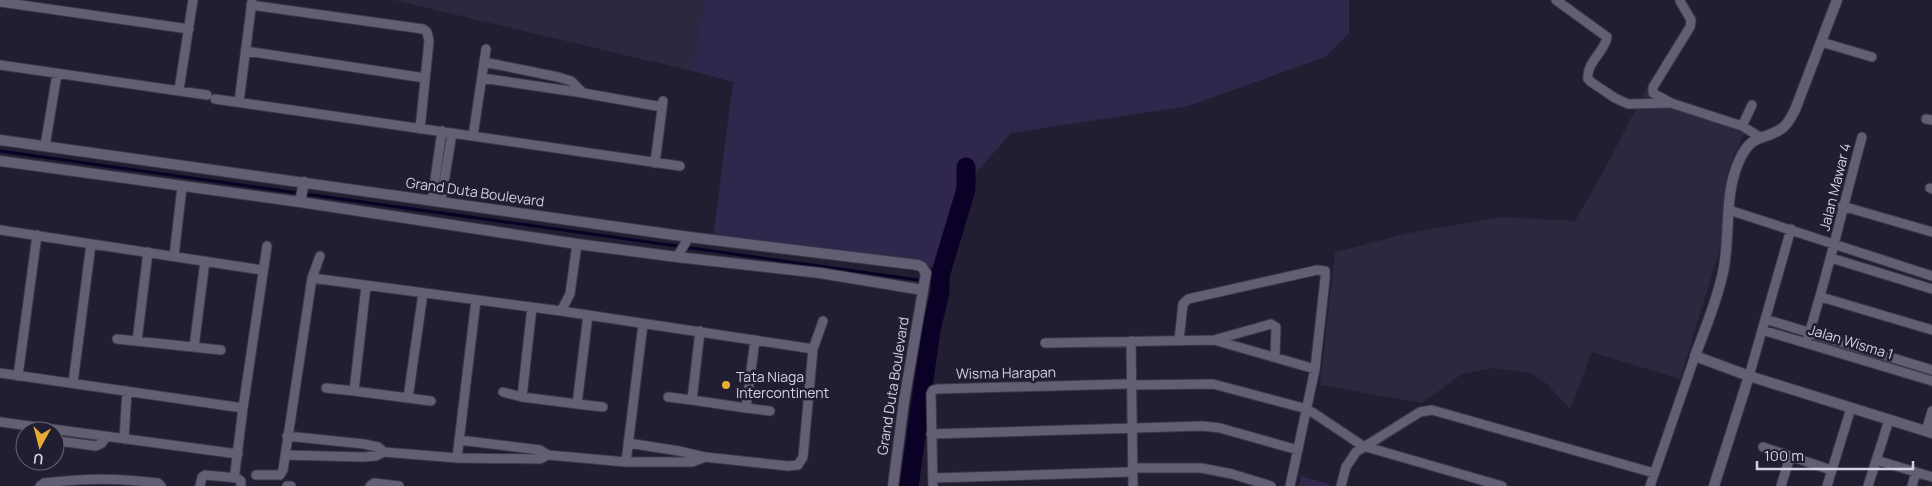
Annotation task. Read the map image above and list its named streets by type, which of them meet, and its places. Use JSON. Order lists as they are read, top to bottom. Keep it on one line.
{"streets":{"street":["Jalan Mawar 4","Grand Duta Boulevard","Jalan Wisma 1","Wisma Harapan"]},"crossings":[["Jalan Mawar 4","Jalan Wisma 1"]],"places":["Tata Niaga Intercontinent"],"scale_bar":"100 m","north":"bottom"}
